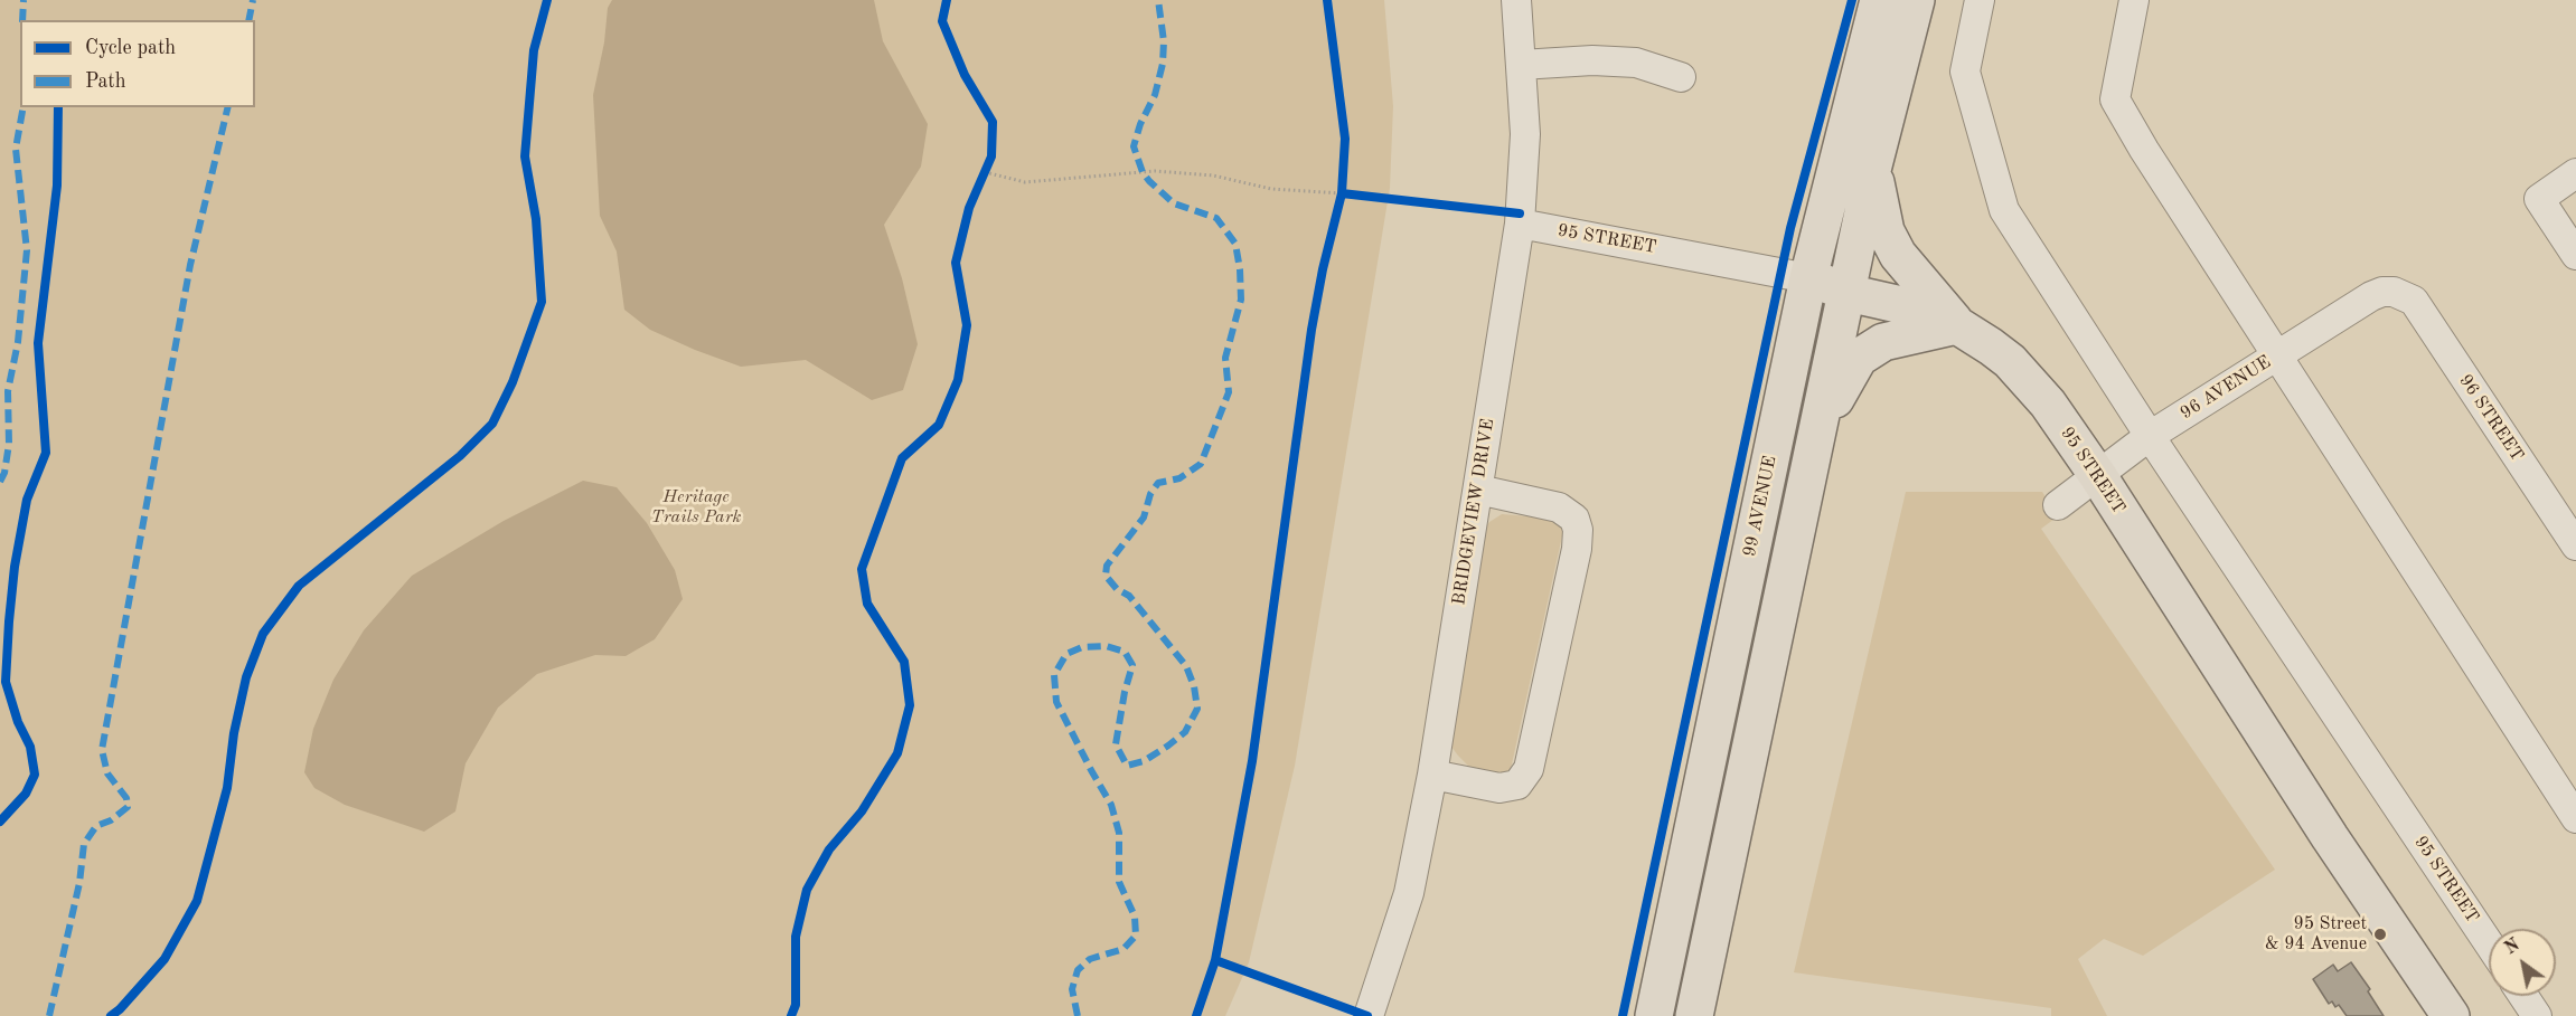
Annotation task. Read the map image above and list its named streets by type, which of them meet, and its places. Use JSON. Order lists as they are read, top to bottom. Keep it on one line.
{"streets":{"main road":["95 STREET","99 AVENUE"],"street":["96 AVENUE","96 STREET","BRIDGEVIEW DRIVE"]},"crossings":[["95 STREET","96 AVENUE"],["95 STREET","99 AVENUE"],["95 STREET","BRIDGEVIEW DRIVE"],["96 AVENUE","96 STREET"]],"parks":["Heritage Trails Park"],"places":["95 Street & 94 Avenue"],"legend":["Cycle path","Path"],"north":"top left"}
